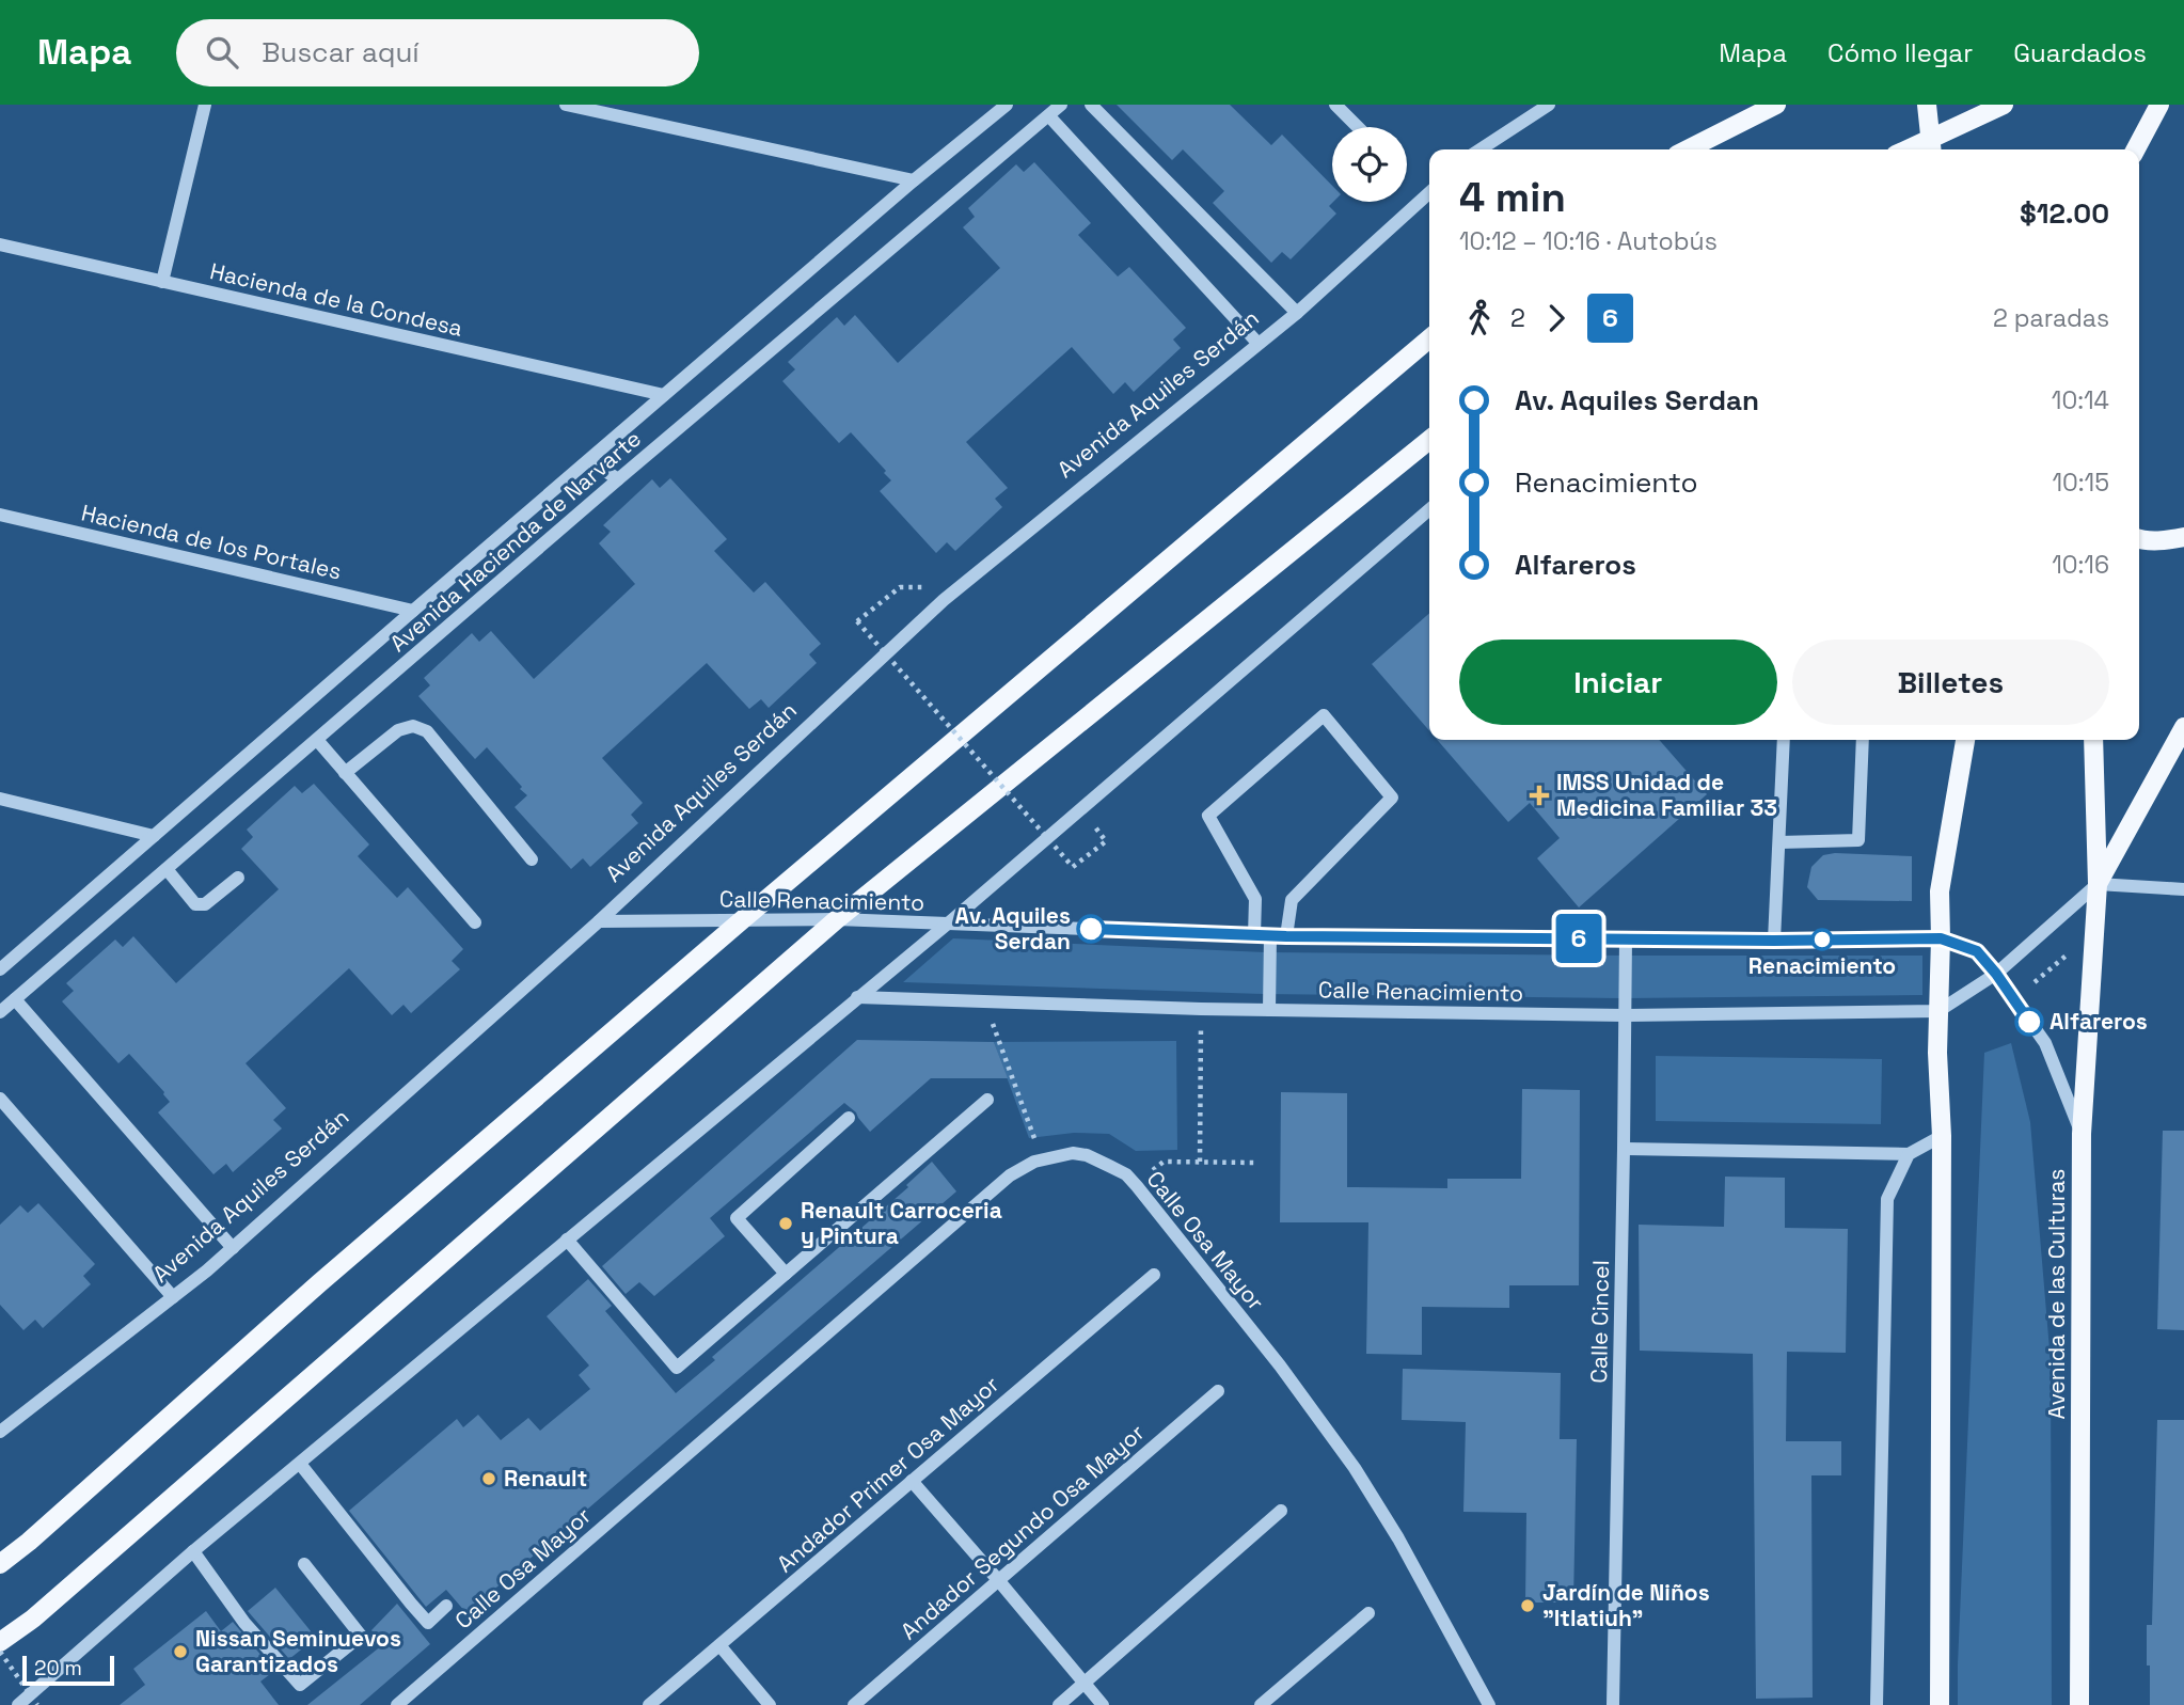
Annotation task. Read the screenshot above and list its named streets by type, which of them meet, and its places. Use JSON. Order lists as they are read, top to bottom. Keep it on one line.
{"streets":{"main road":["Avenida de las Culturas"],"street":["Hacienda de la Condesa","Avenida Aquiles Serdán","Avenida Hacienda de Narvarte","Hacienda de los Portales","Calle Renacimiento","Calle Osa Mayor","Calle Cincel","Andador Primer Osa Mayor","Andador Segundo Osa Mayor"]},"crossings":[["Hacienda de la Condesa","Avenida Hacienda de Narvarte"],["Avenida Aquiles Serdán","Calle Renacimiento"],["Avenida Hacienda de Narvarte","Hacienda de los Portales"],["Calle Renacimiento","Avenida de las Culturas"],["Calle Renacimiento","Calle Cincel"]],"places":{"health":["IMSS Unidad de Medicina Familiar 33"],"other":["Av. Aquiles Serdan","Renacimiento","Alfareros","Renault Carroceria y Pintura","Renault","Jardín de Niños \"Itlatiuh\"","Nissan Seminuevos Garantizados"]},"lines":["bus line 6"],"scale_bar":"20 m","page":{"header":"Mapa","search":"Buscar aquí","nav":["Mapa","Cómo llegar","Guardados"],"on_map":"6","heading":["4 min","10:12 – 10:16 · Autobús","$12.00"],"legs":["2","6","2 paradas"],"list":[{"name":"Av. Aquiles Serdan","value":"10:14"},{"name":"Renacimiento","value":"10:15"},{"name":"Alfareros","value":"10:16"}],"buttons":["Iniciar","Billetes"],"scale":"20 m"}}
